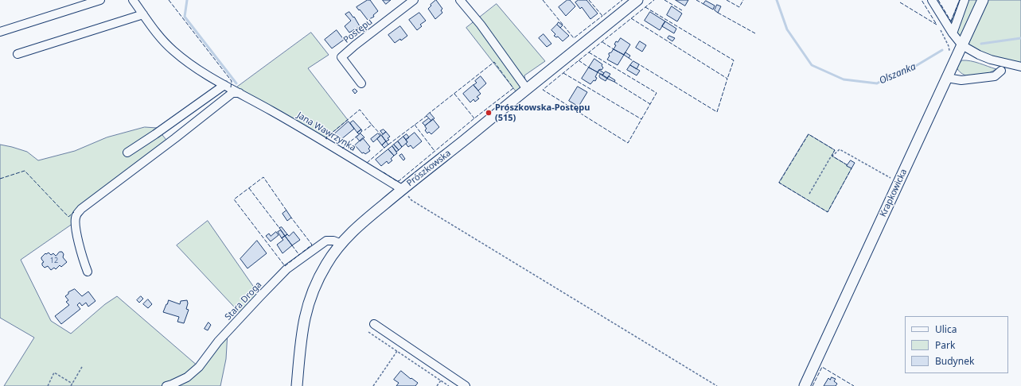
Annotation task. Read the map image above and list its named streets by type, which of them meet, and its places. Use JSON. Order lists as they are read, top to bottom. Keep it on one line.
{"streets":{"main road":["Prószkowska","Krapkowicka"],"street":["Postępu","Jana Wawrzynka","Stara Droga"]},"crossings":[["Jana Wawrzynka","Prószkowska"],["Prószkowska","Stara Droga"]],"water":["Olszanka"],"places":["Prószkowska-Postępu (515)"],"house_numbers":["12"],"legend":["Ulica","Park","Budynek"]}
